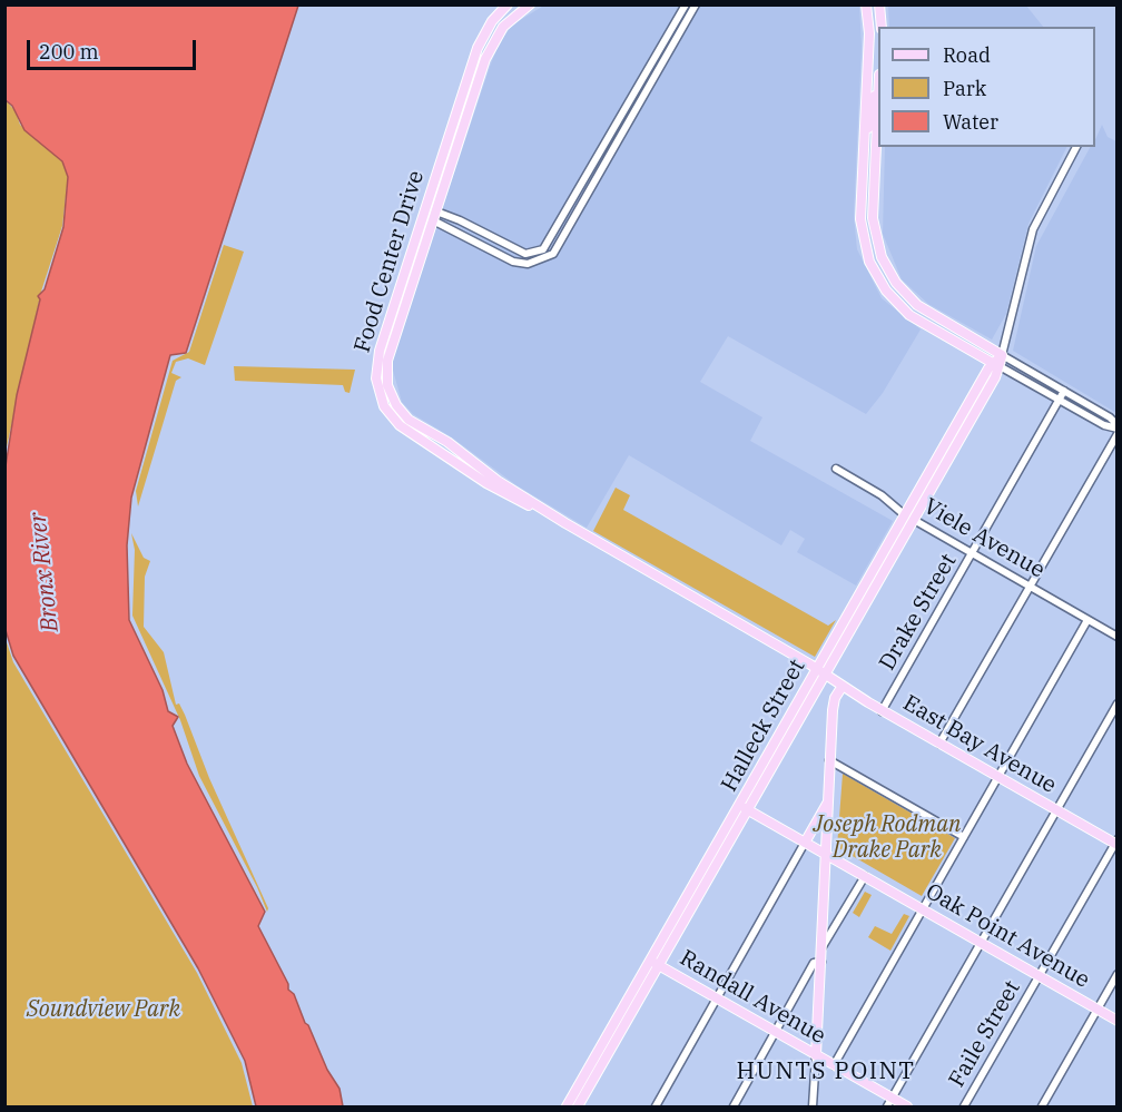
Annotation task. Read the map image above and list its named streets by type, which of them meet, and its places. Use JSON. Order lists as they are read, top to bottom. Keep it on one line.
{"streets":{"main road":["Food Center Drive","Halleck Street","East Bay Avenue","Oak Point Avenue","Randall Avenue"],"street":["Viele Avenue","Drake Street","Faile Street"]},"crossings":[["Food Center Drive","Halleck Street"],["Food Center Drive","East Bay Avenue"],["Viele Avenue","Drake Street"],["Viele Avenue","Halleck Street"],["Drake Street","East Bay Avenue"],["Halleck Street","East Bay Avenue"],["Halleck Street","Oak Point Avenue"],["Halleck Street","Randall Avenue"],["East Bay Avenue","Faile Street"],["Oak Point Avenue","Faile Street"]],"districts":["HUNTS POINT"],"water":["Bronx River"],"parks":["Joseph Rodman Drake Park","Soundview Park"],"legend":["Road","Park","Water"],"scale_bar":"200 m"}
